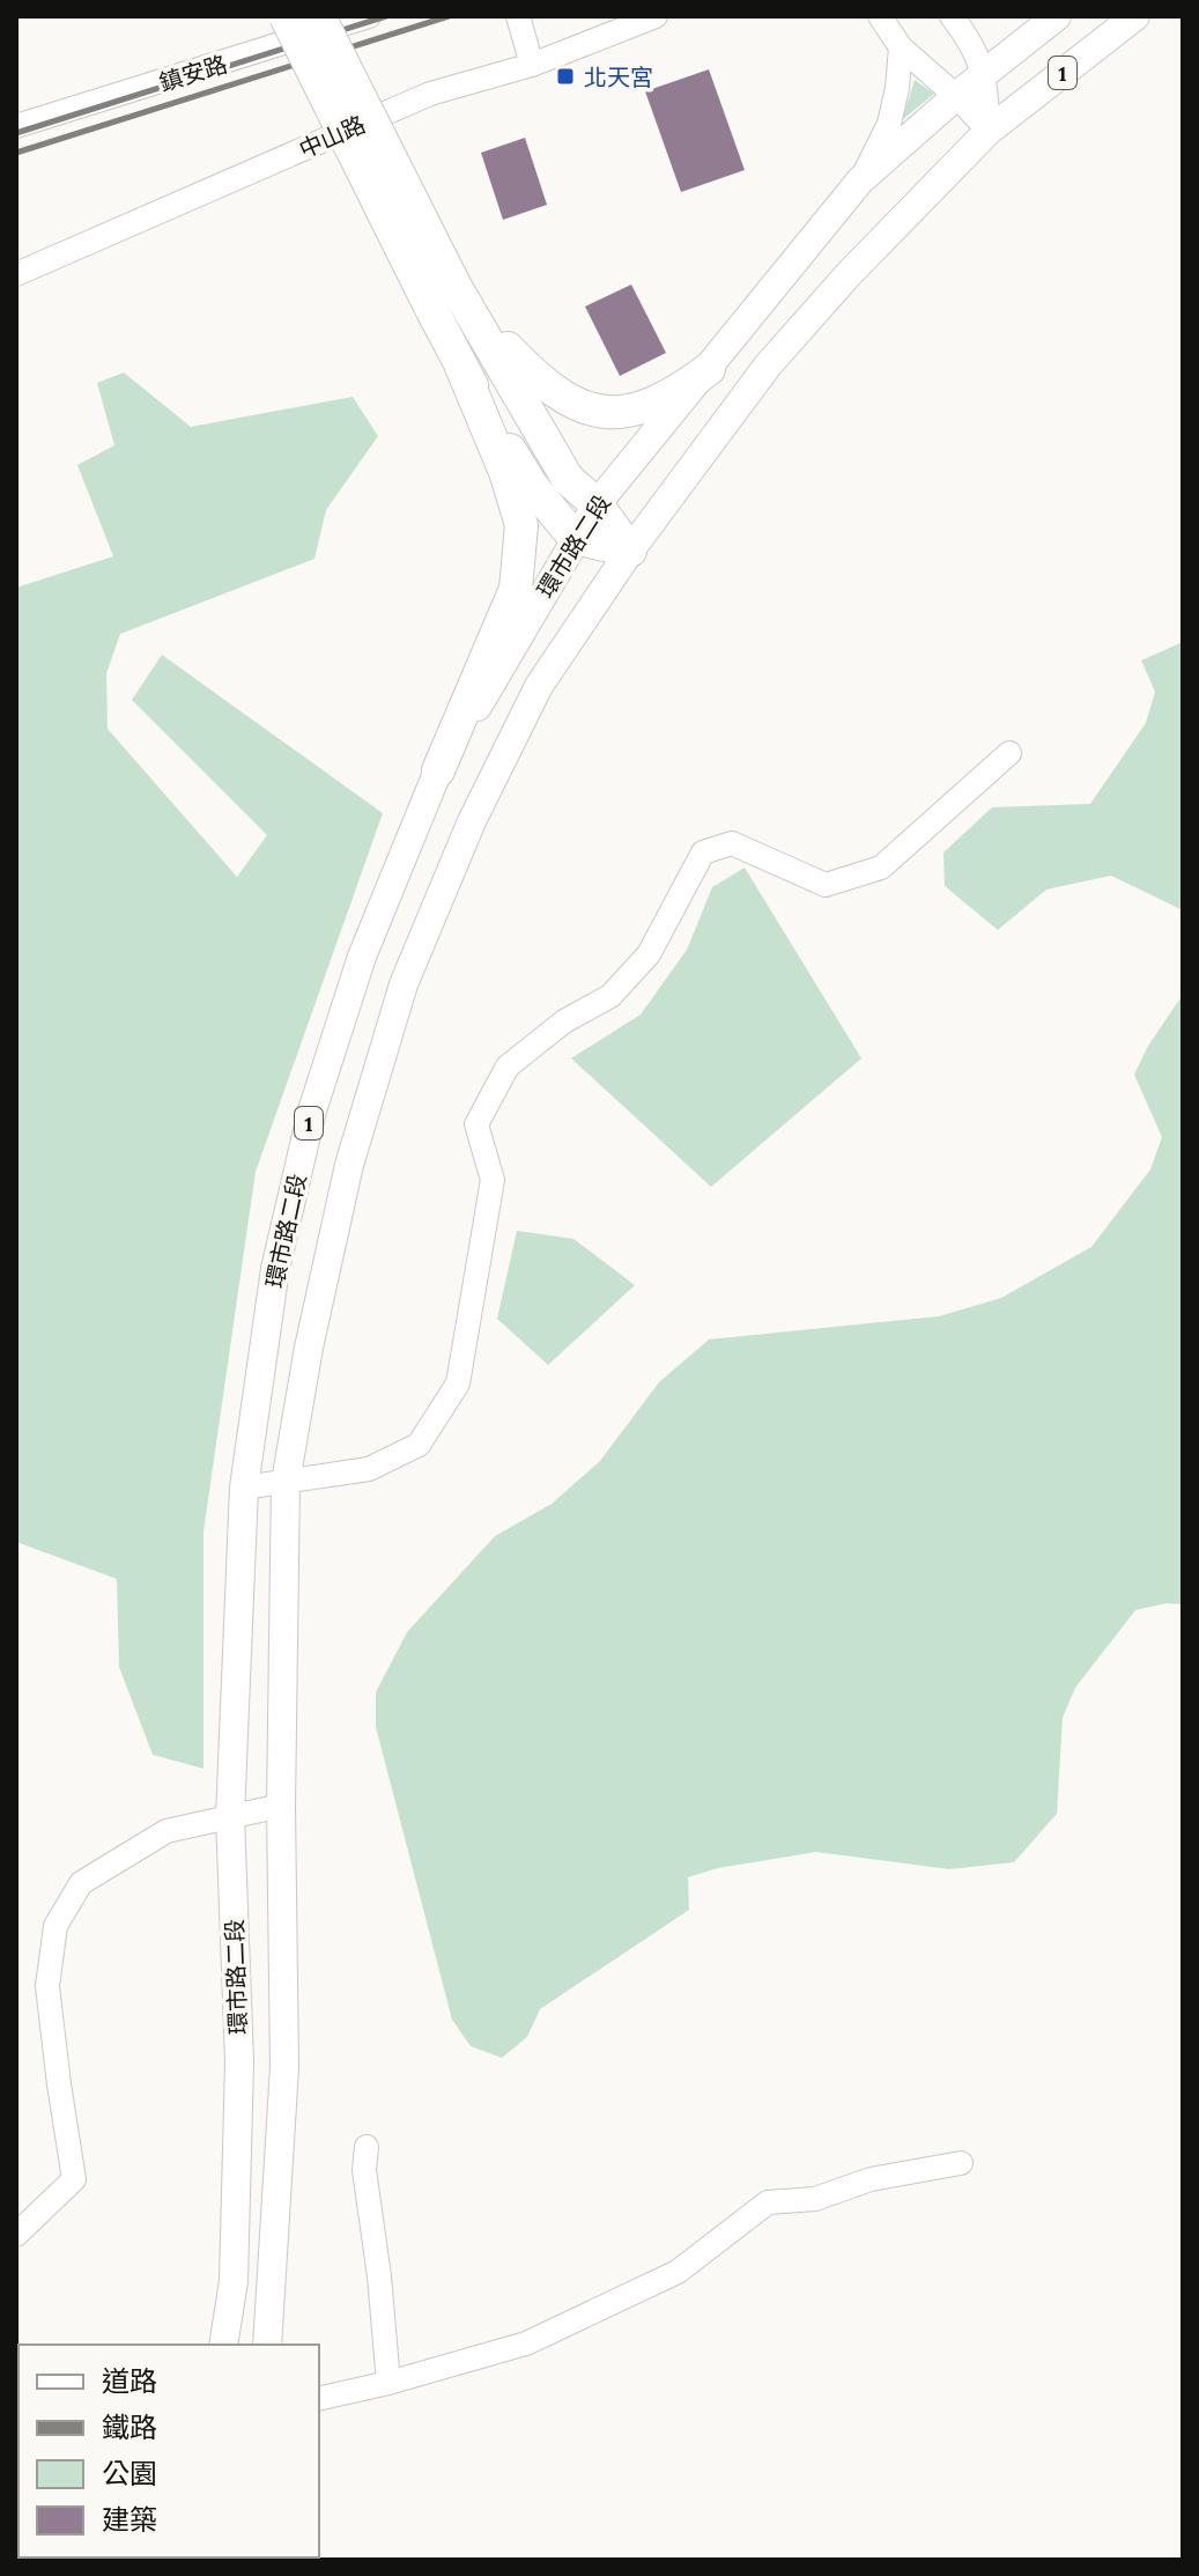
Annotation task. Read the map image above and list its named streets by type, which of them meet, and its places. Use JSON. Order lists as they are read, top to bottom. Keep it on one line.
{"streets":{"main road":["1","環市路二段"],"street":["鎮安路","中山路"]},"crossings":[["1","環市路二段"]],"places":{"transit":["北天宮"]},"legend":["道路","鐵路","公園","建築"]}
